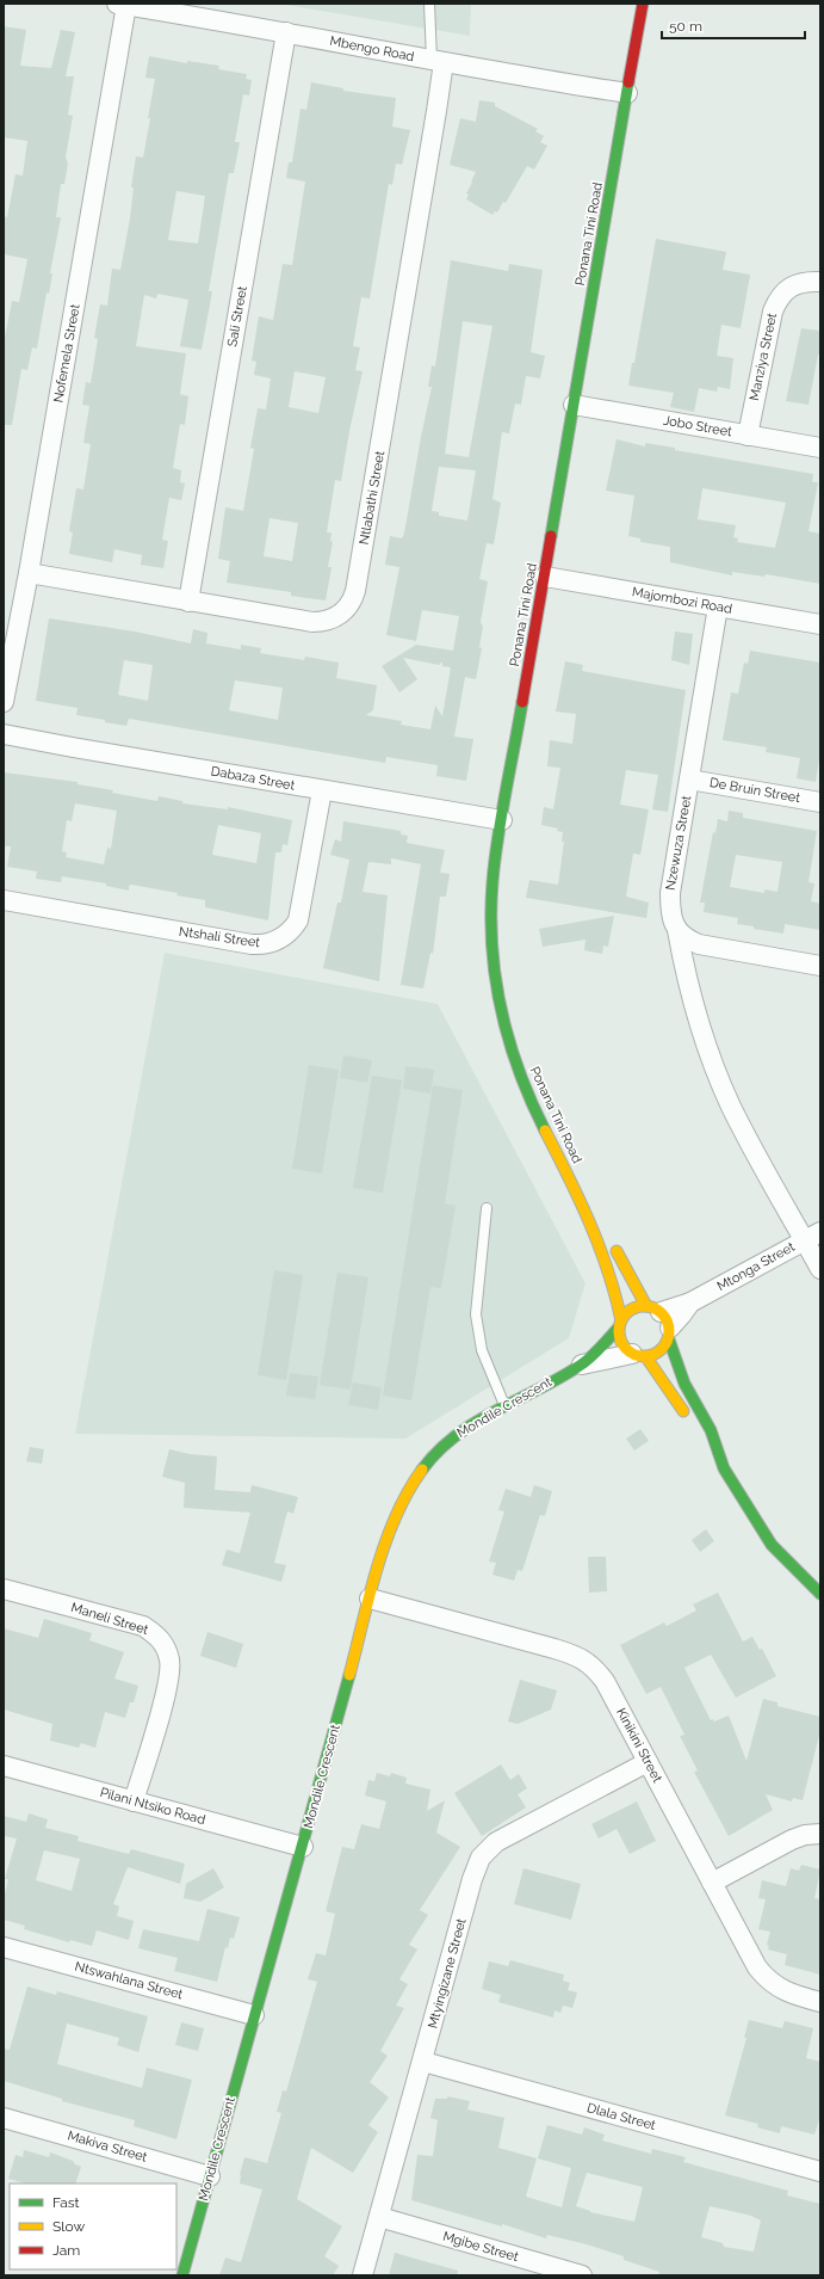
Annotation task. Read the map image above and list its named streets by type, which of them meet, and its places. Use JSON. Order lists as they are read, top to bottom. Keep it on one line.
{"streets":{"street":["Mbengo Road","Ponana Tini Road","Sali Street","Nofemela Street","Manziya Street","Jobo Street","Ntlabathi Street","Majombozi Road","Dabaza Street","De Bruin Street","Nzewuza Street","Ntshali Street","Mtonga Street","Mondile Crescent","Maneli Street","Kinikini Street","Pilani Ntsiko Road","Mtyingizane Street","Ntswahlana Street","Dlala Street","Makiva Street","Mgibe Street"]},"crossings":[["Mbengo Road","Ponana Tini Road"],["Mbengo Road","Sali Street"],["Mbengo Road","Nofemela Street"],["Mbengo Road","Ntlabathi Street"],["Ponana Tini Road","Jobo Street"],["Ponana Tini Road","Majombozi Road"],["Ponana Tini Road","Dabaza Street"],["Ponana Tini Road","Mtonga Street"],["Ponana Tini Road","Mondile Crescent"],["Sali Street","Ntlabathi Street"],["Nofemela Street","Ntlabathi Street"],["Manziya Street","Jobo Street"],["Majombozi Road","Nzewuza Street"],["Dabaza Street","Ntshali Street"],["De Bruin Street","Nzewuza Street"],["Nzewuza Street","Mtonga Street"],["Mtonga Street","Mondile Crescent"],["Mondile Crescent","Kinikini Street"],["Mondile Crescent","Pilani Ntsiko Road"],["Mondile Crescent","Ntswahlana Street"],["Mondile Crescent","Makiva Street"],["Maneli Street","Pilani Ntsiko Road"],["Kinikini Street","Mtyingizane Street"],["Mtyingizane Street","Dlala Street"],["Mtyingizane Street","Mgibe Street"]],"legend":["Fast","Slow","Jam"],"scale_bar":"50 m"}
